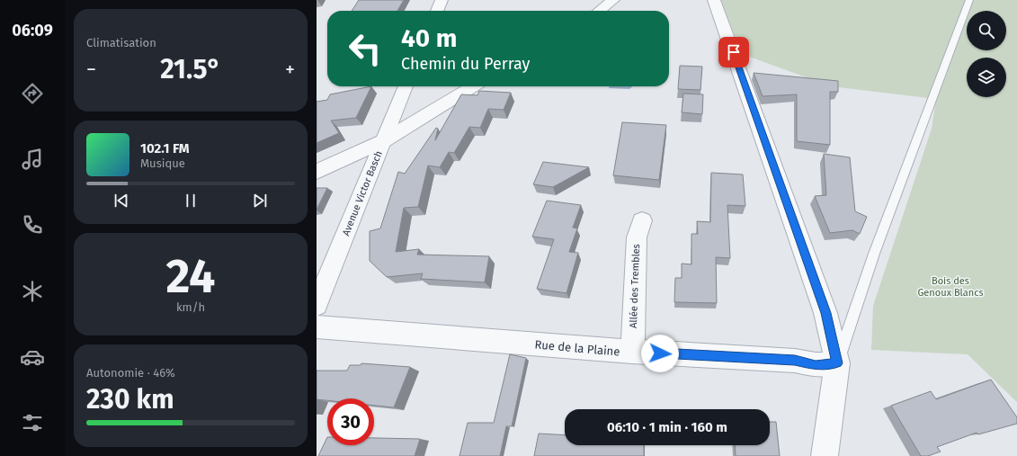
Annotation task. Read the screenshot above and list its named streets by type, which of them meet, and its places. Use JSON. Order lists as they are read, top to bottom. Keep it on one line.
{"streets":{"street":["Avenue Victor Basch","Allée des Trembles","Rue de la Plaine"]},"crossings":[["Allée des Trembles","Rue de la Plaine"]],"parks":["Bois des Genoux Blancs"],"page":{"tabs":"06:09","tile":["Climatisation",["24","km/h"],["Autonomie · 46%","230 km"]],"turn":["40 m","Chemin du Perray"],"heat":["−","21.5°","+"],"song":["102.1 FM","Musique"],"limit":"30","trip":"06:10 · 1 min · 160 m"}}
